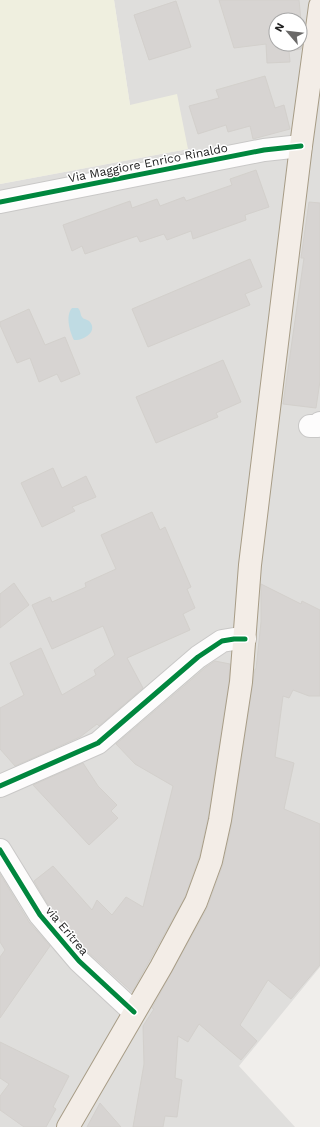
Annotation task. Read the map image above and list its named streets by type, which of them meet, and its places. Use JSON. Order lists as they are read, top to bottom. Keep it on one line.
{"streets":{"street":["Via Maggiore Enrico Rinaldo","via Eritrea"]},"north":"top left"}
